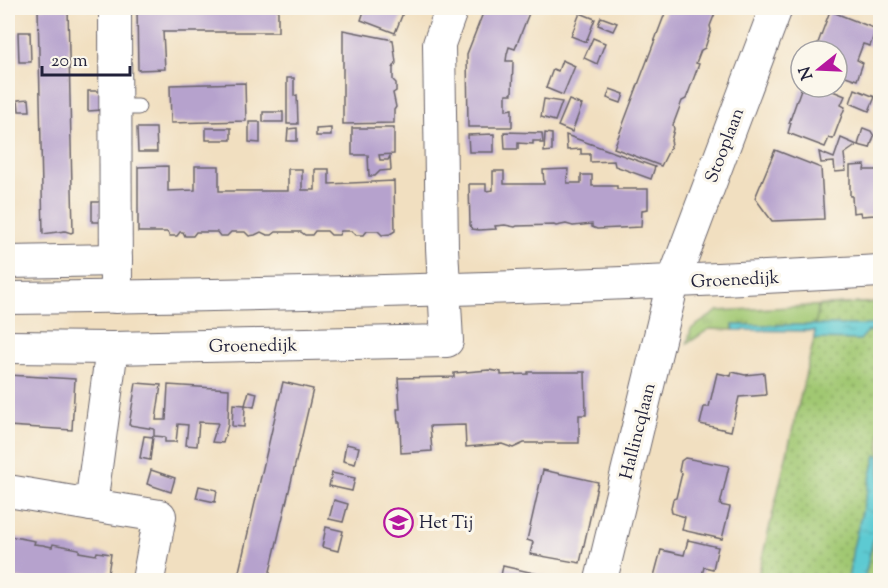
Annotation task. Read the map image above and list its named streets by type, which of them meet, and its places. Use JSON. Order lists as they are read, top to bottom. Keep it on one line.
{"streets":{"street":["Stooplaan","Groenedijk","Hallincqlaan"]},"crossings":[["Stooplaan","Groenedijk"],["Stooplaan","Hallincqlaan"],["Groenedijk","Hallincqlaan"]],"places":{"school or university":["Het Tij"]},"scale_bar":"20 m","north":"left"}
